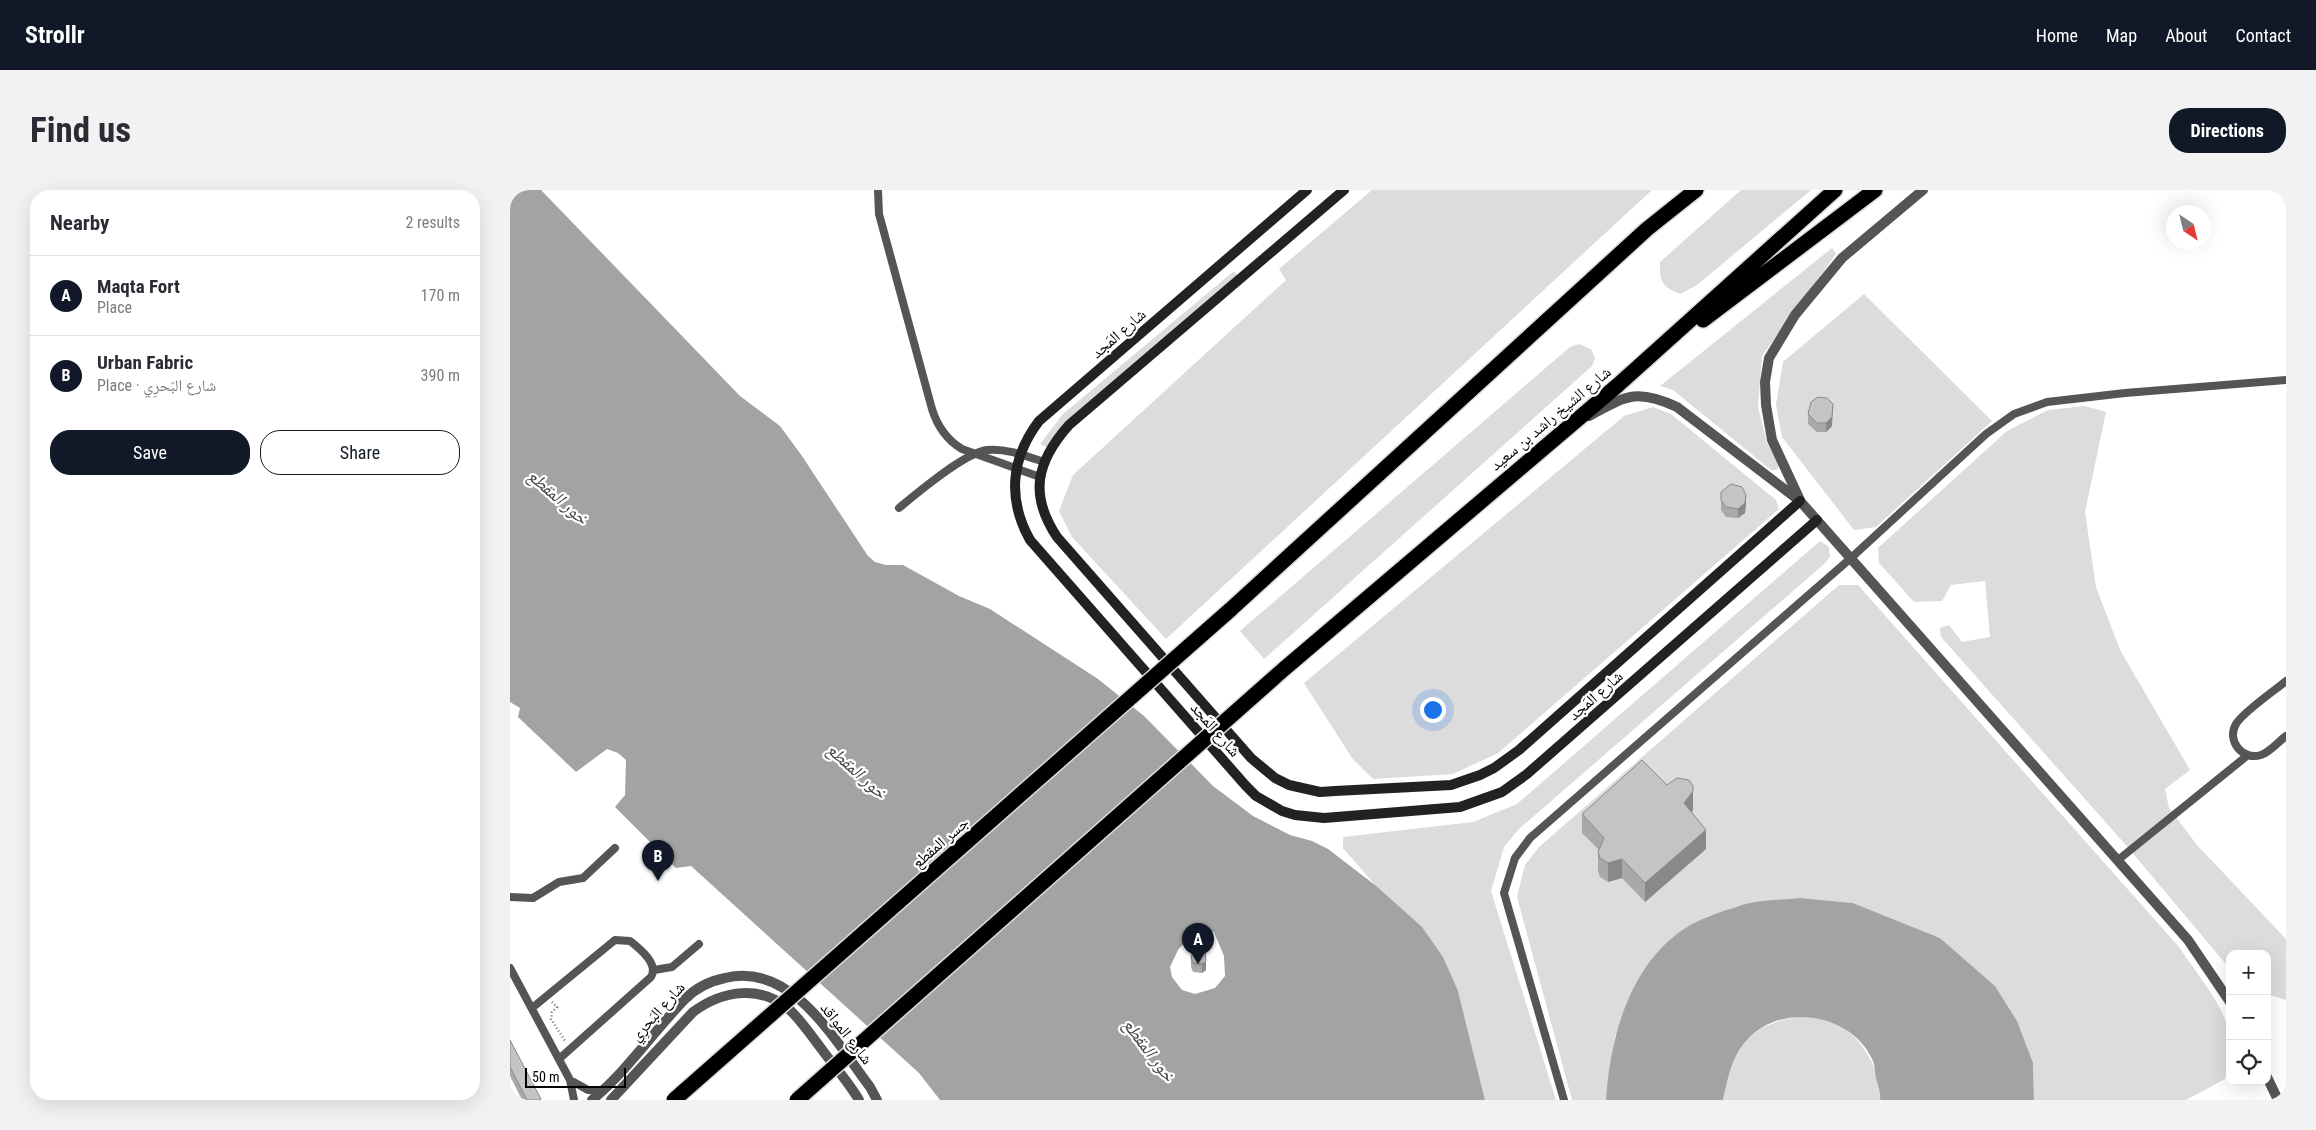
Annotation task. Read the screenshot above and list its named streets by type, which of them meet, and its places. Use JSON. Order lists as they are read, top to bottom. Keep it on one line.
{"streets":{"highway":["شارع الشيخ راشد بن سعيد","جسر المقطع"],"street":["شارع المَجد","شارع البَحرِي","شارع المواقد"]},"crossings":[["شارع البَحرِي","شارع المواقد"]],"water":["خور المقطع"],"scale_bar":"50 m","north":"bottom right","page":{"header":"Strollr","nav":["Home","Map","About","Contact"],"buttons":["Directions",["Save","Share"]],"title":"Find us","heading":["Nearby","2 results"],"list":[{"mark":"A","name":"Maqta Fort","note":"Place","value":"170 m"},{"mark":"B","name":"Urban Fabric","note":"Place · شارع البَحرِي","value":"390 m"}],"pins":["B","A"],"map_buttons":["+","−"],"scale":"50 m"}}
